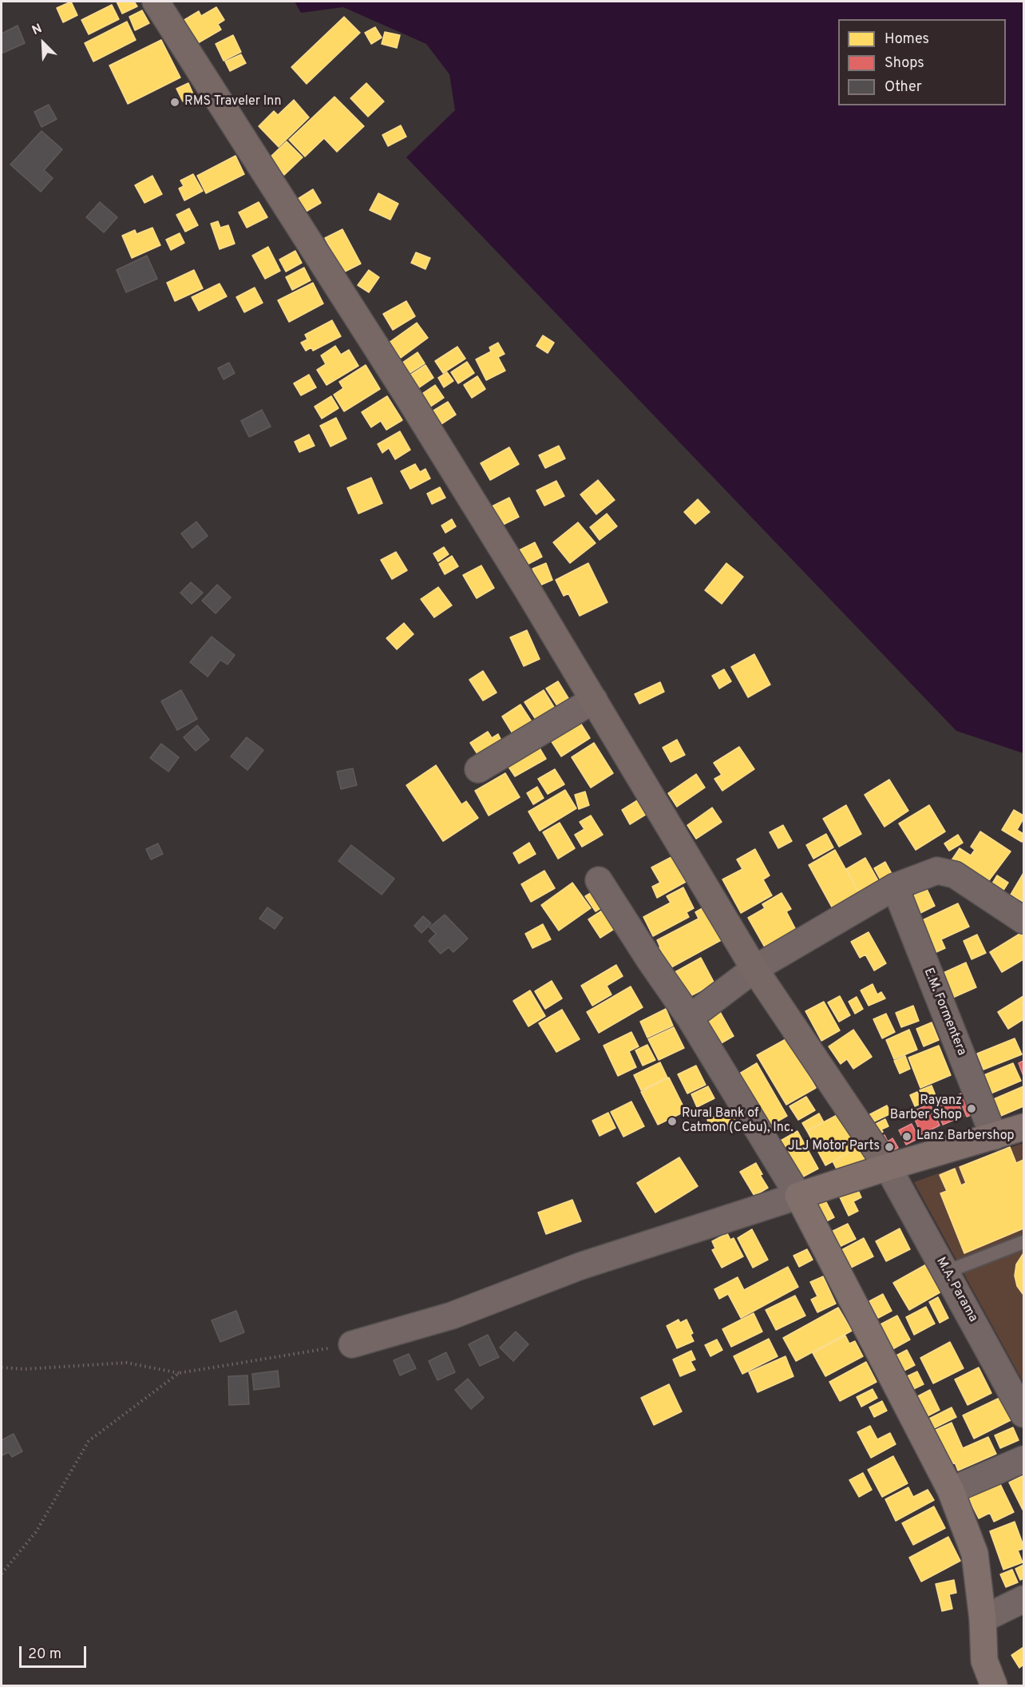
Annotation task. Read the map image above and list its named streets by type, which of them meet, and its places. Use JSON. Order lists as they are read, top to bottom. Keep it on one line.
{"streets":{"street":["E.M. Formentera","M.A. Parama"]},"places":["RMS Traveler Inn","Rayanz Barber Shop","Rural Bank of Catmon (Cebu), Inc.","Lanz Barbershop","JLJ Motor Parts"],"legend":["Homes","Shops","Other"],"scale_bar":"20 m","north":"top left"}
